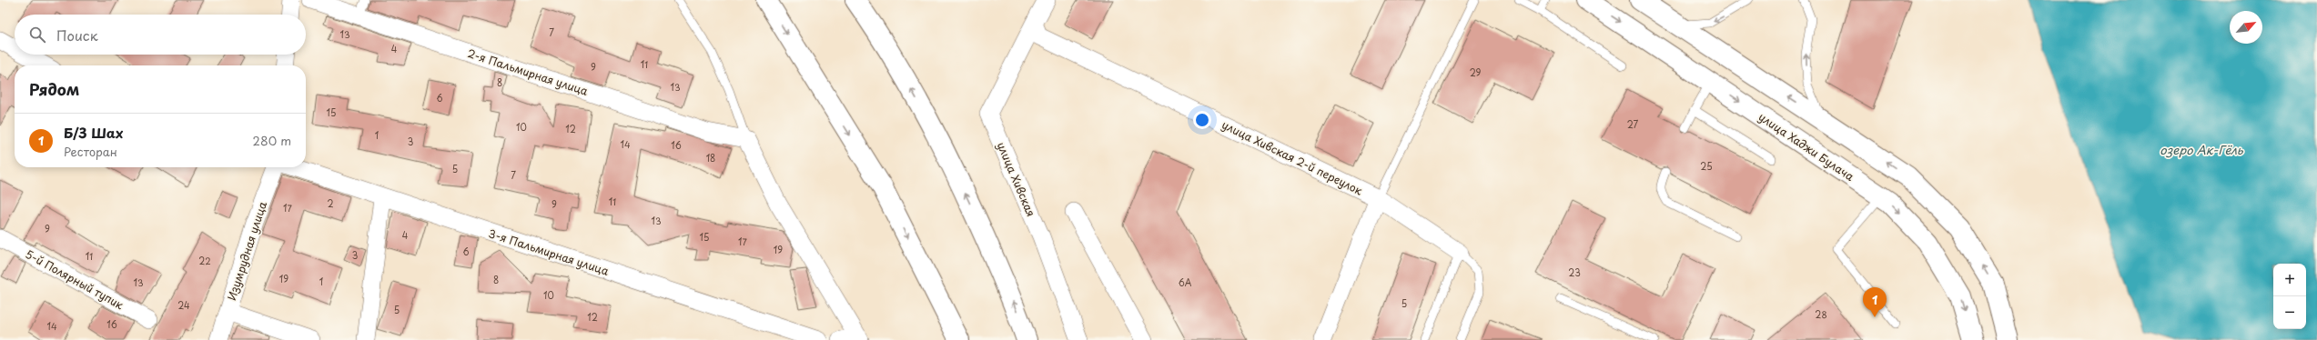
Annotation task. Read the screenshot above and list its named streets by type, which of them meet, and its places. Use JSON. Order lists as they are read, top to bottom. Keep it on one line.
{"streets":{"main road":["улица Хаджи Булача"],"street":["2-я Пальмирная улица","улица Хивская 2-й переулок","улица Хивская","Изумрудная улица","3-я Пальмирная улица","5-й Полярный тупик"]},"crossings":[["улица Хивская 2-й переулок","улица Хивская"]],"water":["озеро Ак-Гёль"],"house_numbers":["7","13","4","11","9","29","8","13","6","15","27","10","12","1","3","14","16","18","25","5","7","11","2","9","17","13","9","4","15","17","19","6","3","11","22","23","19","8","1","13","6А","10","5","24","5","28","12","16","14"],"north":"top right","page":{"search":"Поиск","heading":"Рядом","list":[{"mark":"1","name":"Б/З Шах","note":"Ресторан","value":"280 m"}],"map_buttons":["+","−"],"pins":"1"}}
